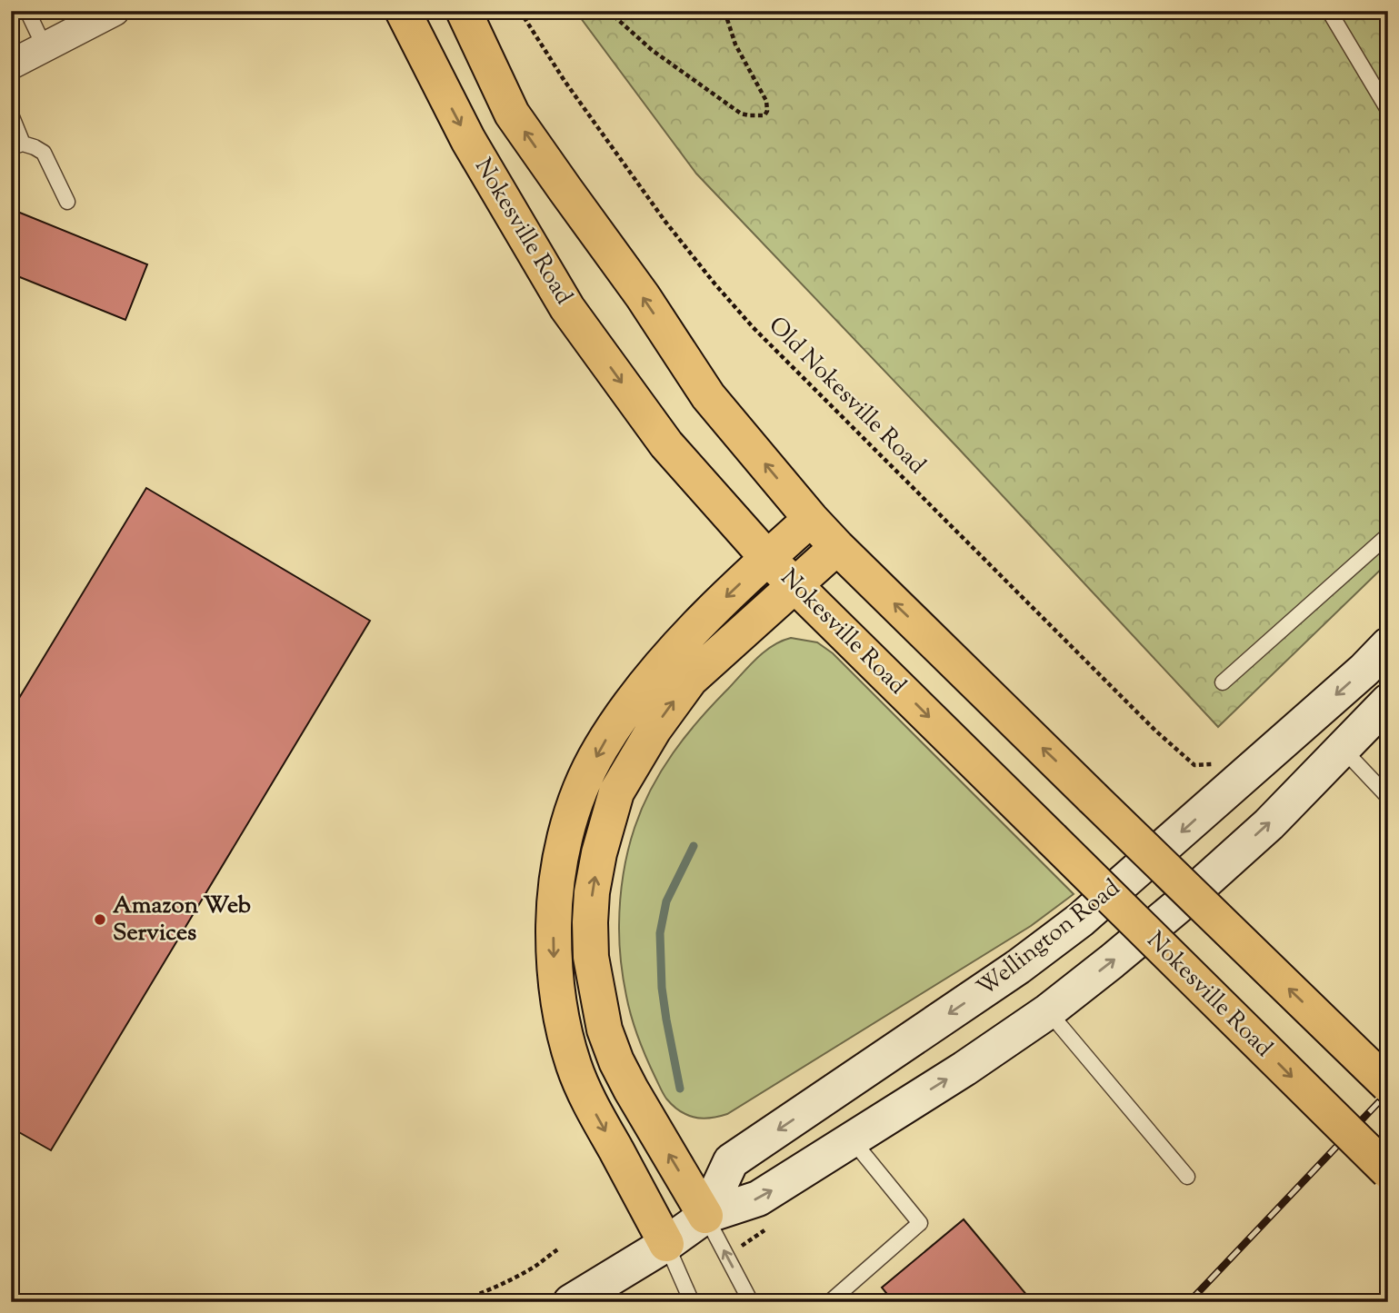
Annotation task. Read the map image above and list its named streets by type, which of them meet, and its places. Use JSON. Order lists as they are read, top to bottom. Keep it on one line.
{"streets":{"highway":["Nokesville Road"],"main road":["Wellington Road"],"path":["Old Nokesville Road"]},"places":["Amazon Web Services"]}
